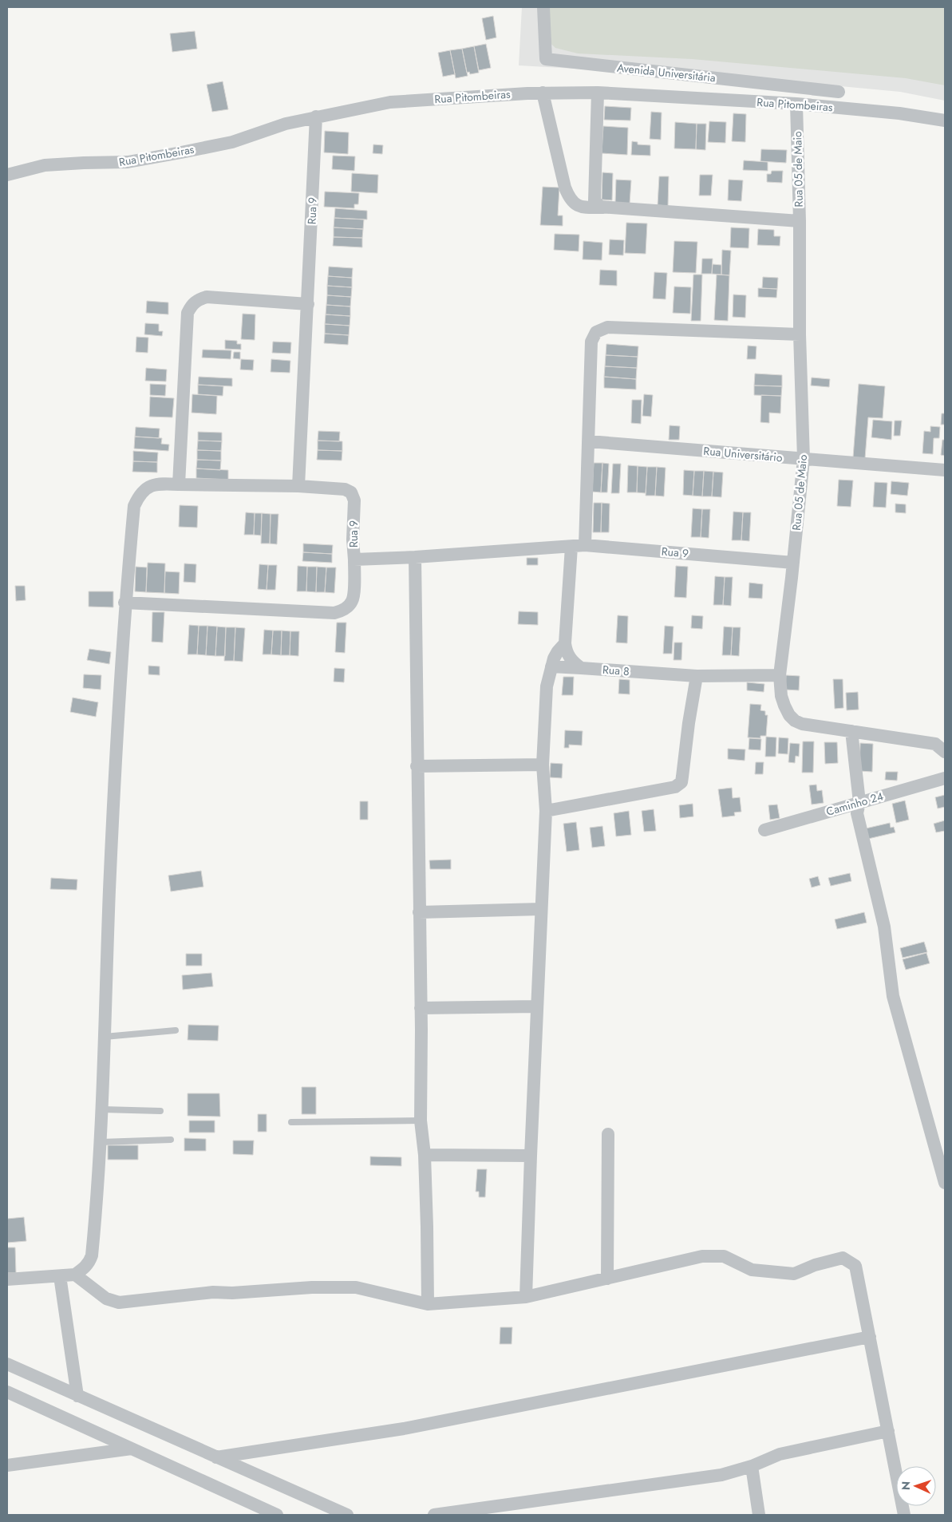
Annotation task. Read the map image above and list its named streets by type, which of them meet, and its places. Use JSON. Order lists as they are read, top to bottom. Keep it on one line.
{"streets":{"street":["Avenida Universitária","Rua Pitombeiras","Rua 05 de Maio","Rua 9","Rua Universitário","Rua 8","Caminho 24"]},"crossings":[["Rua Pitombeiras","Rua 05 de Maio"],["Rua Pitombeiras","Rua 9"],["Rua 05 de Maio","Rua 9"],["Rua 05 de Maio","Rua Universitário"],["Rua 05 de Maio","Rua 8"]],"north":"left"}
